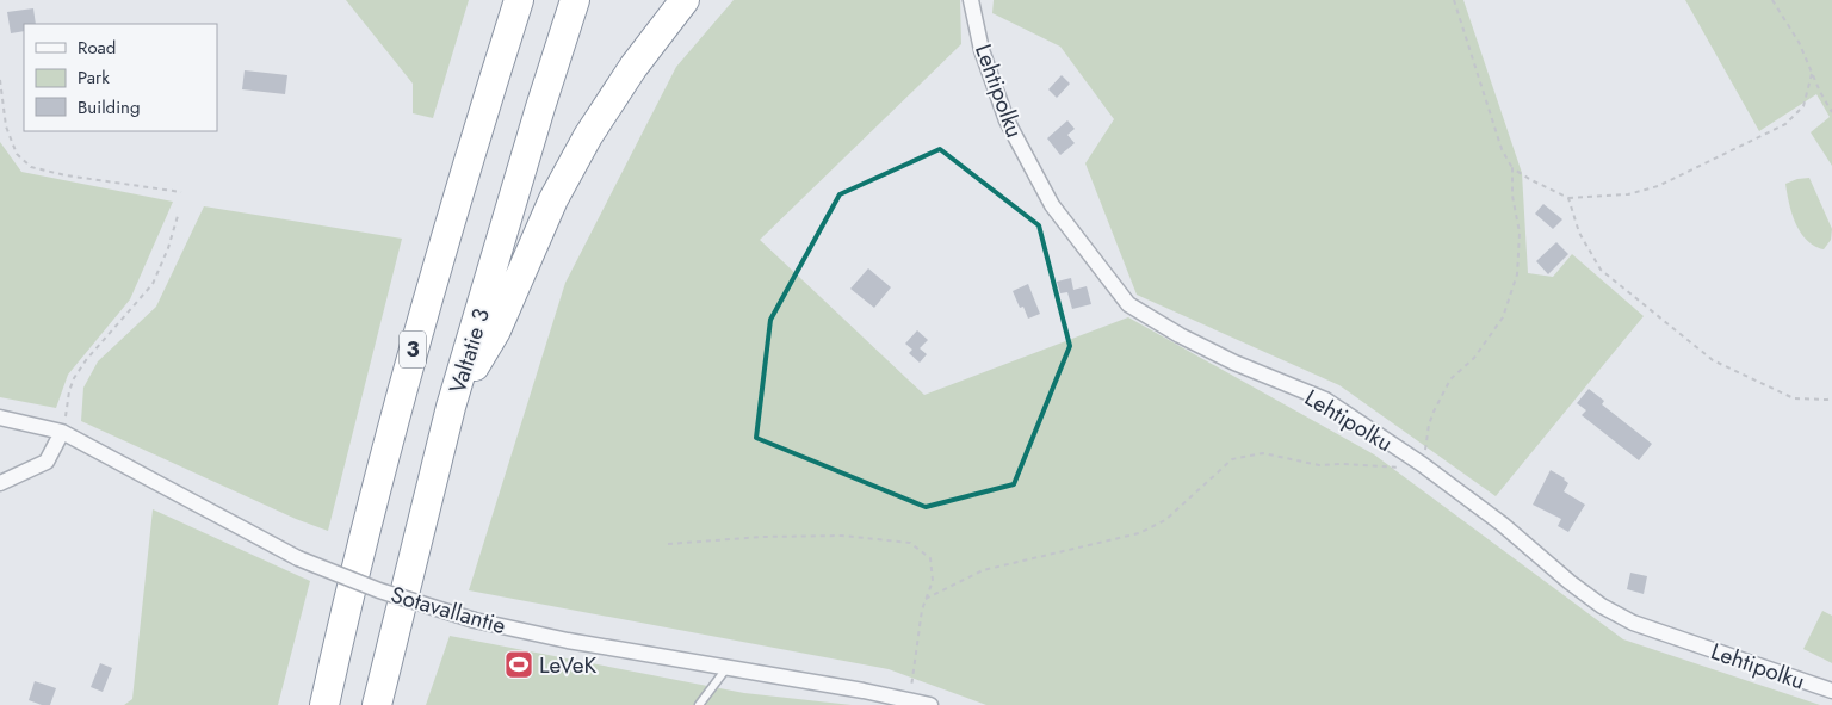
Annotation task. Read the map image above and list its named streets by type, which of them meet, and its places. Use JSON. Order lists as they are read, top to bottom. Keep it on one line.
{"streets":{"highway":["3","Valtatie 3"],"street":["Lehtipolku","Sotavallantie"]},"places":{"sports":["LeVeK"]},"legend":["Road","Park","Building"]}
